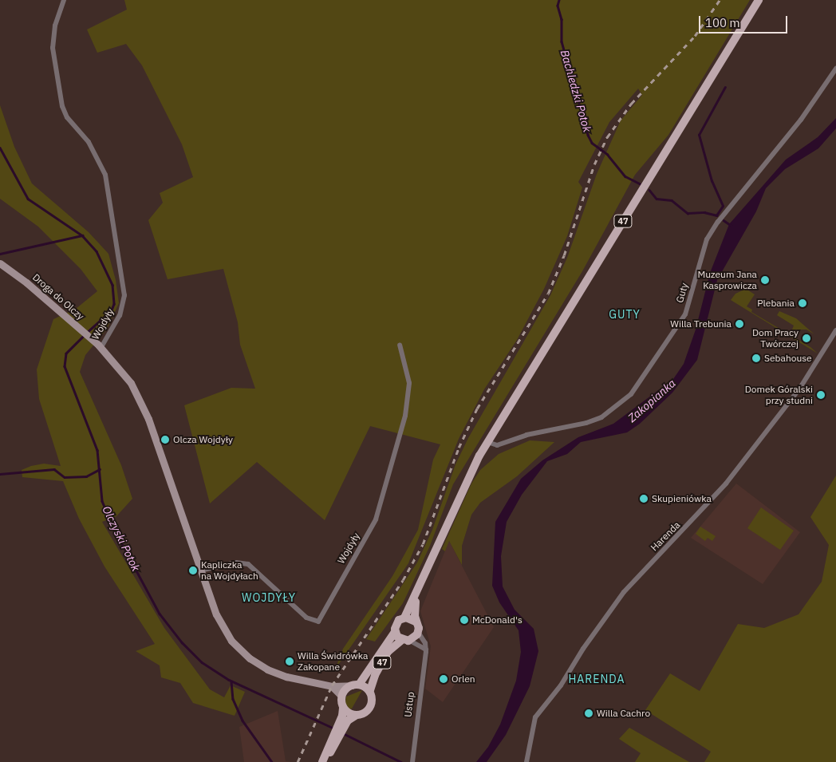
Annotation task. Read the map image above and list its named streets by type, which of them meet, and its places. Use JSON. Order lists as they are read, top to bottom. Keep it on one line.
{"streets":{"main road":["47"],"street":["Guty","Droga do Olczy","Wojdyły","Harenda","Ustup"]},"crossings":[["47","Guty"],["47","Wojdyły"],["Droga do Olczy","Wojdyły"]],"districts":["GUTY","WOJDYŁY","HARENDA"],"water":["Bachledzki Potok","Zakopianka","Olczyski Potok"],"places":["Muzeum Jana Kasprowicza","Plebania","Willa Trebunia","Dom Pracy Twórczej","Sebahouse","Domek Góralski przy studni","Olcza Wojdyły","Skupieniówka","Kapliczka na Wojdyłach","McDonald's","Willa Świdrówka Zakopane","Orlen","Willa Cachro"],"scale_bar":"100 m"}
